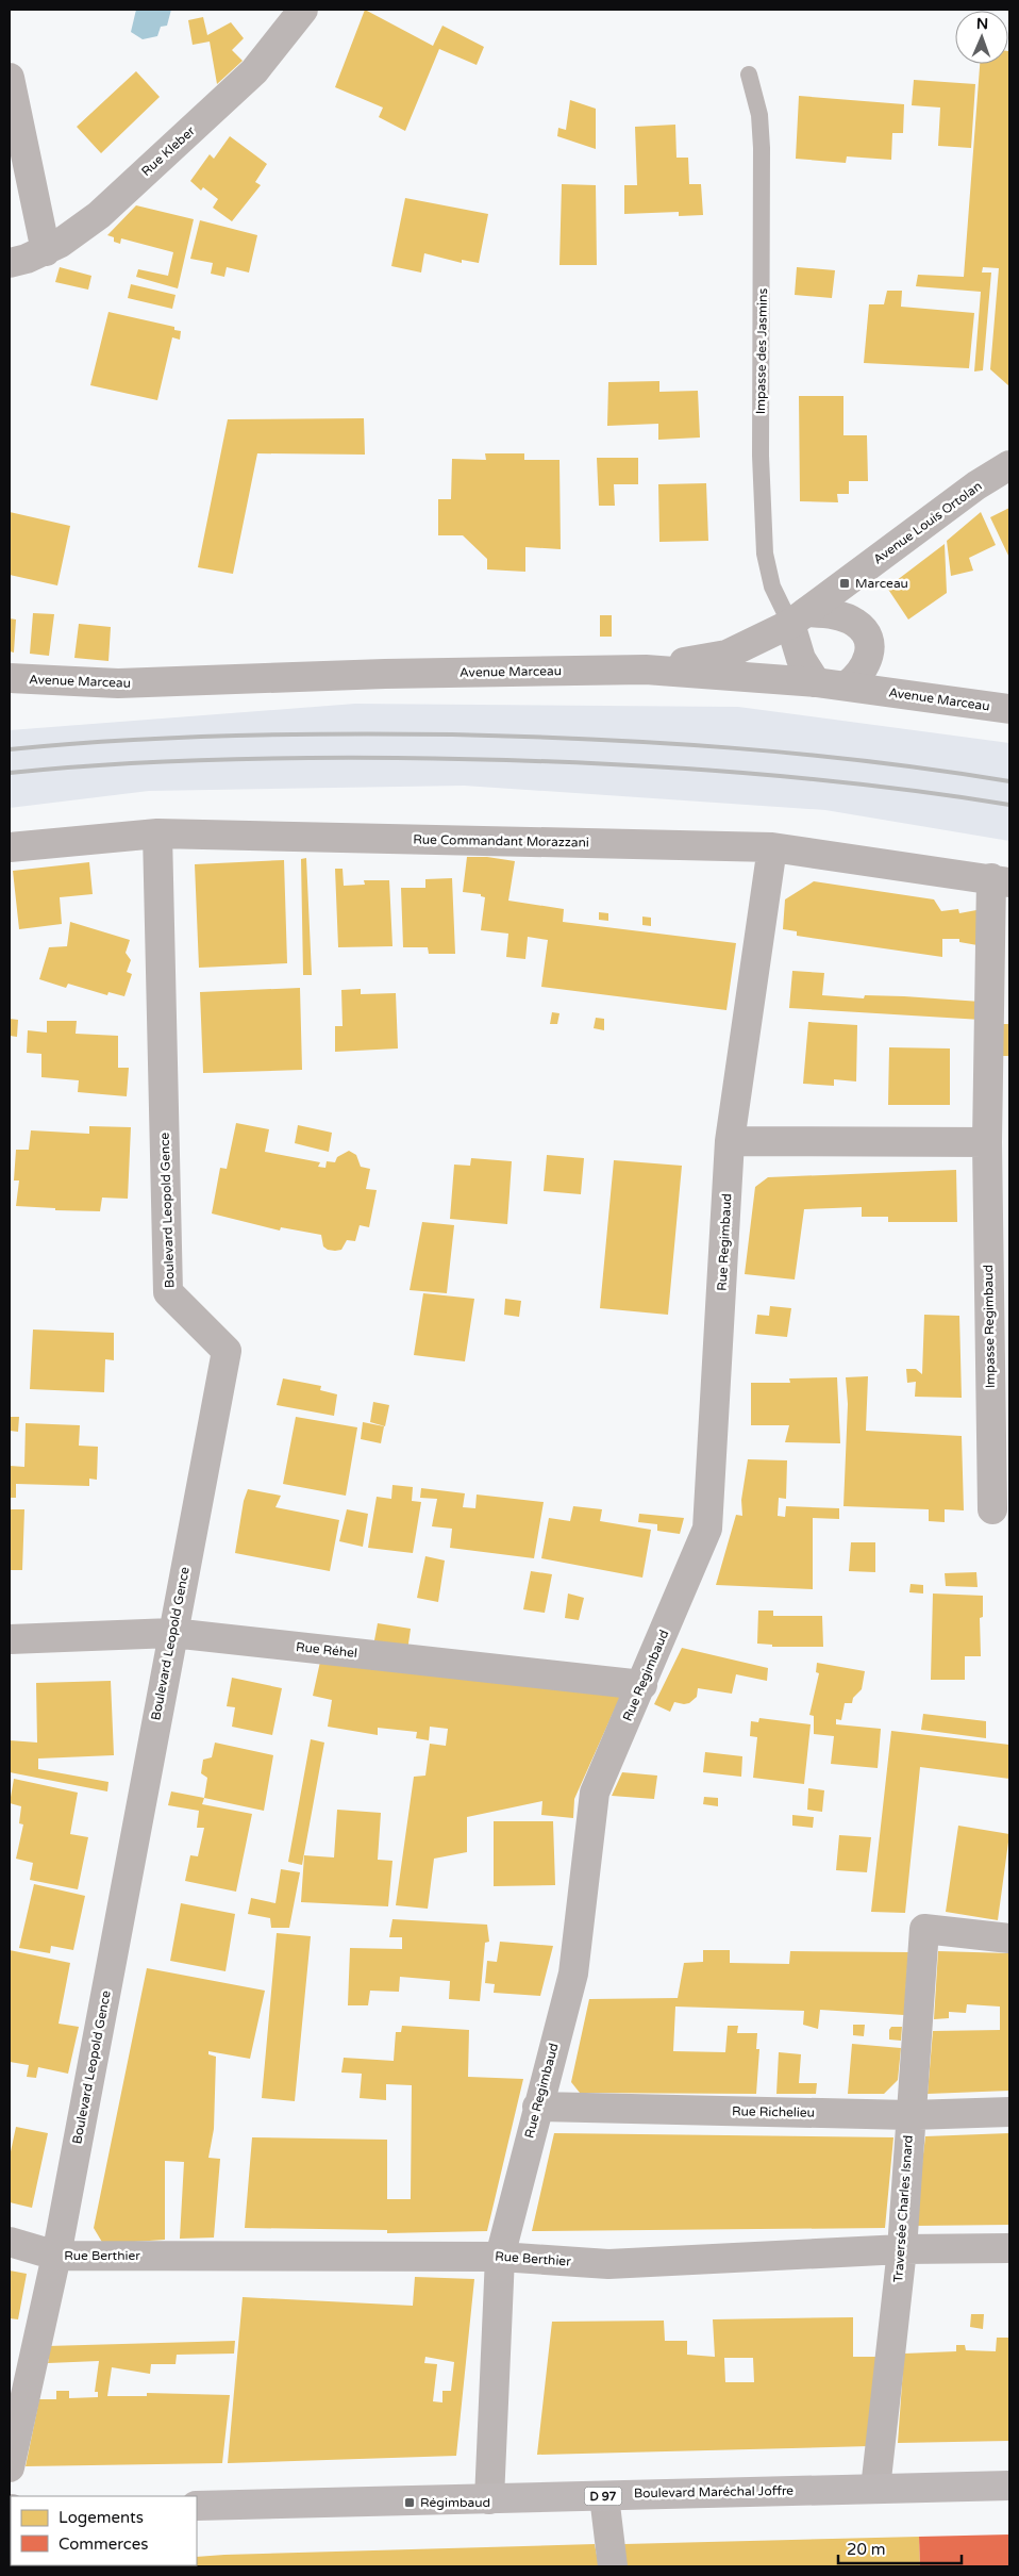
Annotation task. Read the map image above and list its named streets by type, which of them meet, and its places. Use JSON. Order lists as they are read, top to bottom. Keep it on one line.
{"streets":{"main road":["Boulevard Maréchal Joffre","D 97"],"street":["Rue Kleber","Avenue Louis Ortolan","Avenue Marceau","Rue Commandant Morazzani","Boulevard Leopold Gence","Rue Regimbaud","Impasse Regimbaud","Rue Réhel","Rue Richelieu","Traversée Charles Isnard","Rue Berthier"],"lane":["Impasse des Jasmins"]},"crossings":[["Impasse des Jasmins","Avenue Louis Ortolan"],["Impasse des Jasmins","Avenue Marceau"],["Avenue Louis Ortolan","Avenue Marceau"],["Rue Commandant Morazzani","Boulevard Leopold Gence"],["Rue Commandant Morazzani","Rue Regimbaud"],["Rue Commandant Morazzani","Impasse Regimbaud"],["Boulevard Leopold Gence","Rue Réhel"],["Boulevard Leopold Gence","Rue Berthier"],["Rue Regimbaud","Rue Réhel"],["Rue Regimbaud","Rue Richelieu"],["Rue Regimbaud","Rue Berthier"],["Rue Regimbaud","Boulevard Maréchal Joffre"],["Rue Richelieu","Traversée Charles Isnard"],["Traversée Charles Isnard","Rue Berthier"],["Traversée Charles Isnard","Boulevard Maréchal Joffre"]],"places":{"transit":["Marceau","Régimbaud"]},"legend":["Logements","Commerces"],"scale_bar":"20 m","north":"top"}
